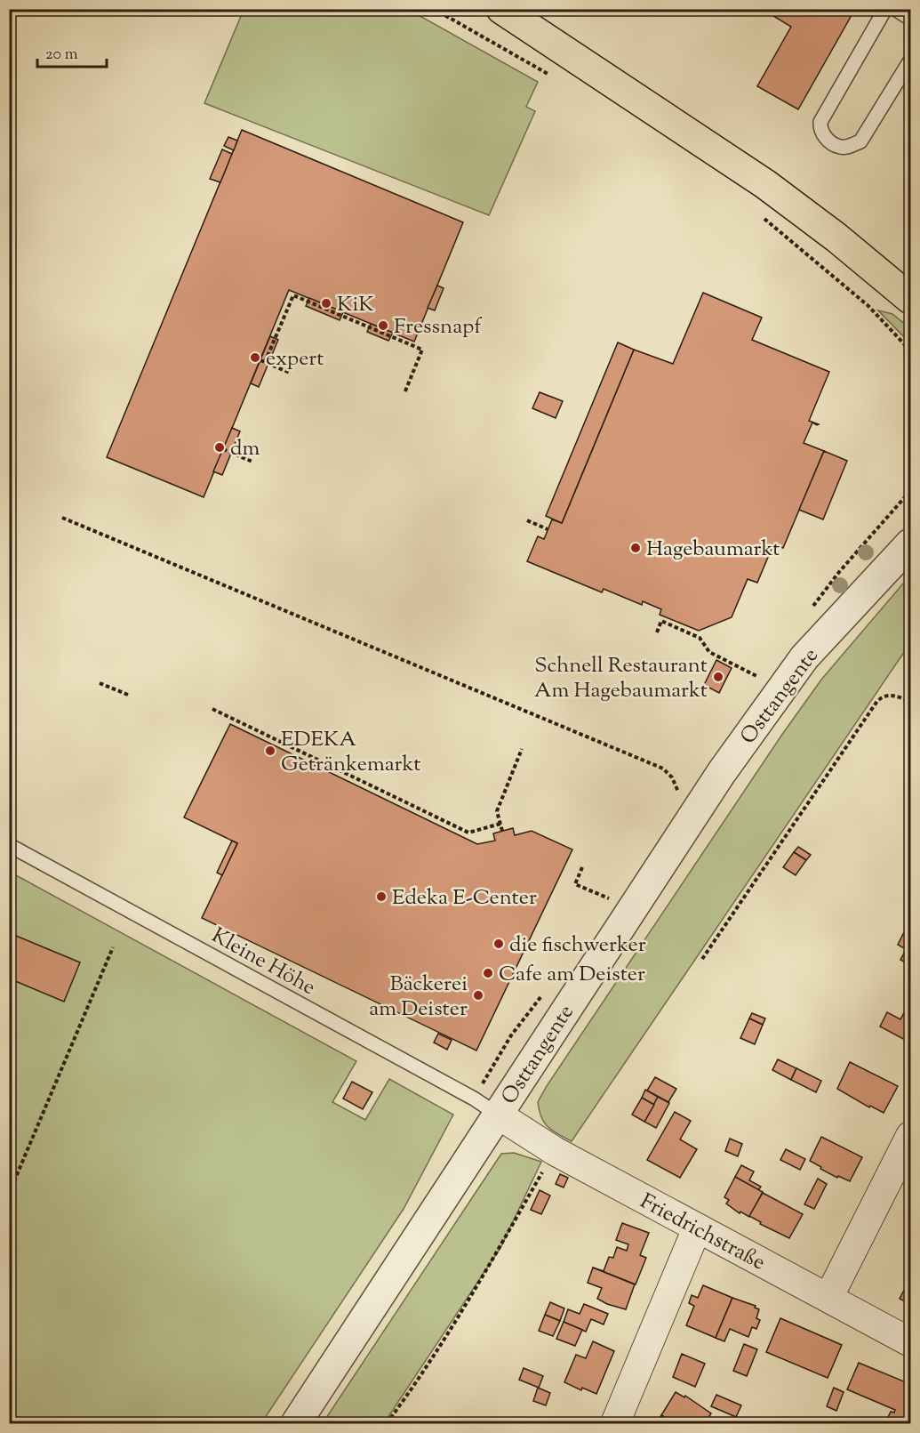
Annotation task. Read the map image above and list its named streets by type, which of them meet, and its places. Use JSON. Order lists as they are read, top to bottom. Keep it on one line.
{"streets":{"street":["Osttangente","Friedrichstraße"],"lane":["Kleine Höhe"]},"crossings":[["Osttangente","Kleine Höhe"],["Osttangente","Friedrichstraße"],["Kleine Höhe","Friedrichstraße"]],"places":["KiK","Fressnapf","expert","dm","Hagebaumarkt","Schnell Restaurant Am Hagebaumarkt","EDEKA Getränkemarkt","Edeka E-Center","die fischwerker","Cafe am Deister","Bäckerei am Deister"],"scale_bar":"20 m"}
